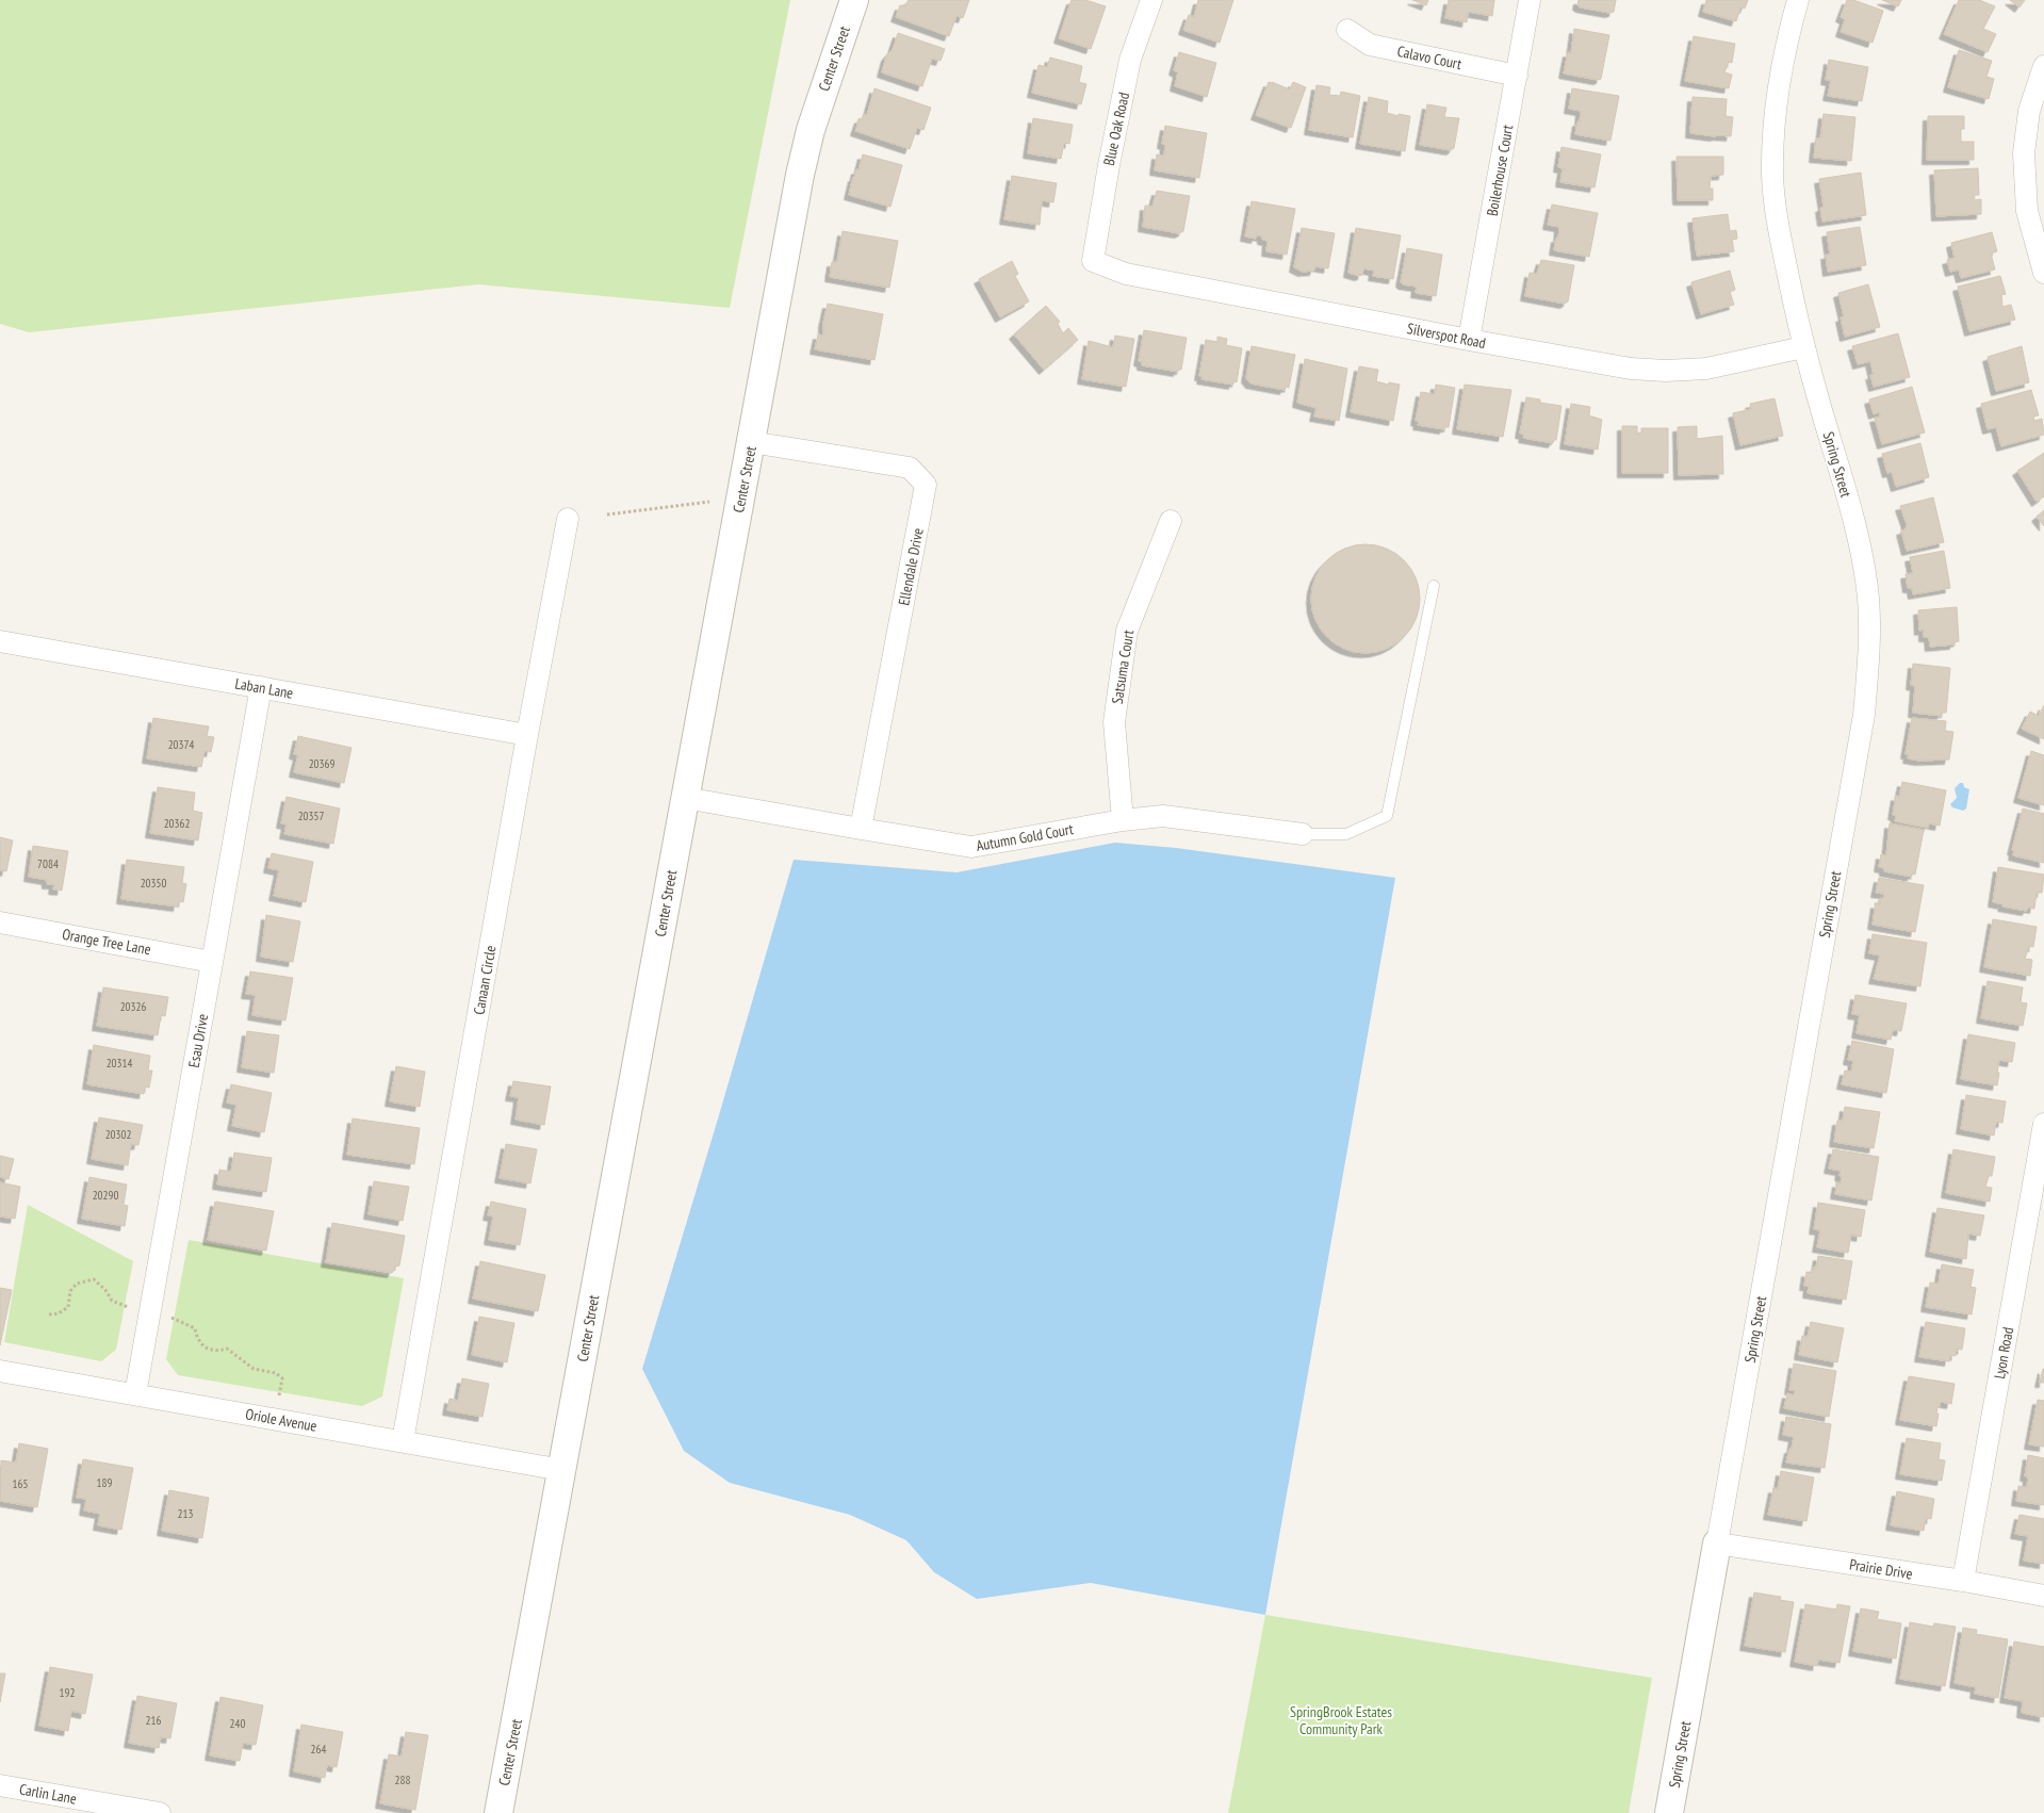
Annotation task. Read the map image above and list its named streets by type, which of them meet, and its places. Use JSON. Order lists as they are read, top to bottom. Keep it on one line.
{"streets":{"street":["Calavo Court","Center Street","Blue Oak Road","Boilerhouse Court","Silverspot Road","Spring Street","Ellendale Drive","Satsuma Court","Laban Lane","Autumn Gold Court","Orange Tree Lane","Canaan Circle","Esau Drive","Lyon Road","Oriole Avenue","Prairie Drive","Carlin Lane"]},"crossings":[["Calavo Court","Boilerhouse Court"],["Center Street","Ellendale Drive"],["Center Street","Autumn Gold Court"],["Center Street","Oriole Avenue"],["Blue Oak Road","Silverspot Road"],["Boilerhouse Court","Silverspot Road"],["Silverspot Road","Spring Street"],["Spring Street","Prairie Drive"],["Ellendale Drive","Autumn Gold Court"],["Satsuma Court","Autumn Gold Court"],["Laban Lane","Canaan Circle"],["Laban Lane","Esau Drive"],["Orange Tree Lane","Esau Drive"],["Canaan Circle","Oriole Avenue"],["Esau Drive","Oriole Avenue"],["Lyon Road","Prairie Drive"]],"parks":["SpringBrook Estates Community Park"],"house_numbers":["20374","20369","20357","20362","7084","20350","20326","20314","20302","20290","189","165","213","192","216","240","264","288"]}
